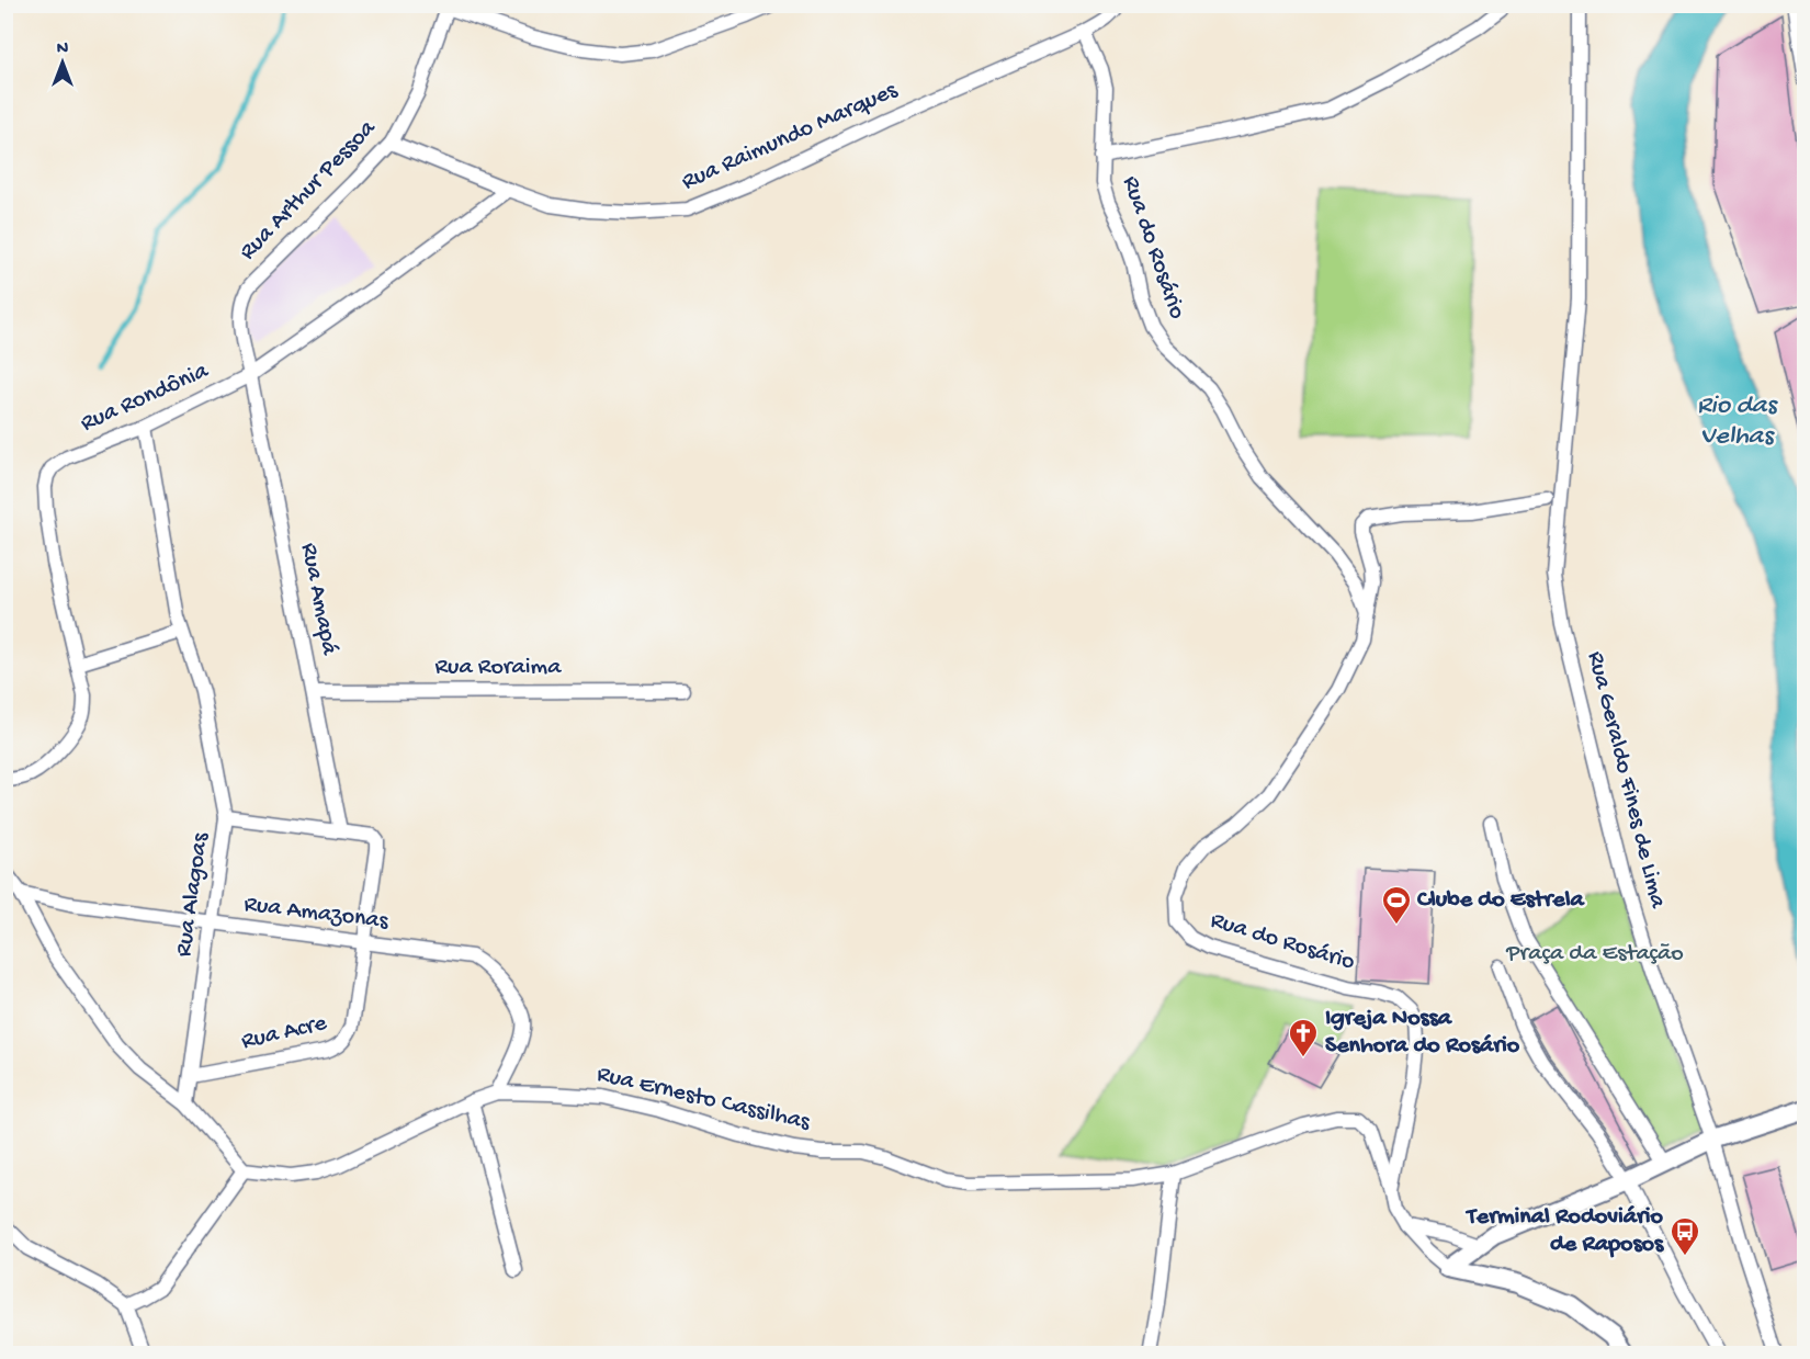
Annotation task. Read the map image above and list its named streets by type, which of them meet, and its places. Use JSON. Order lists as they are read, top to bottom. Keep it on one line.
{"streets":{"street":["Rua Raimundo Marques","Rua Arthur Pessoa","Rua do Rosário","Rua Rondônia","Rua Amapá","Rua Roraima","Rua Geraldo Fines de Lima","Rua Alagoas","Rua Amazonas","Rua Acre","Rua Ernesto Cassilhas"]},"crossings":[["Rua Raimundo Marques","Rua Arthur Pessoa"],["Rua Raimundo Marques","Rua do Rosário"],["Rua Raimundo Marques","Rua Rondônia"],["Rua Arthur Pessoa","Rua Rondônia"],["Rua Arthur Pessoa","Rua Amapá"],["Rua do Rosário","Rua Ernesto Cassilhas"],["Rua Rondônia","Rua Amapá"],["Rua Rondônia","Rua Alagoas"],["Rua Amapá","Rua Roraima"],["Rua Amapá","Rua Acre"],["Rua Alagoas","Rua Amazonas"],["Rua Alagoas","Rua Acre"],["Rua Amazonas","Rua Acre"],["Rua Amazonas","Rua Ernesto Cassilhas"]],"water":["Rio das Velhas"],"parks":["Praça da Estação"],"places":{"sports":["Clube do Estrela"],"church":["Igreja Nossa Senhora do Rosário"],"bus stop":["Terminal Rodoviário de Raposos"]},"north":"top"}
